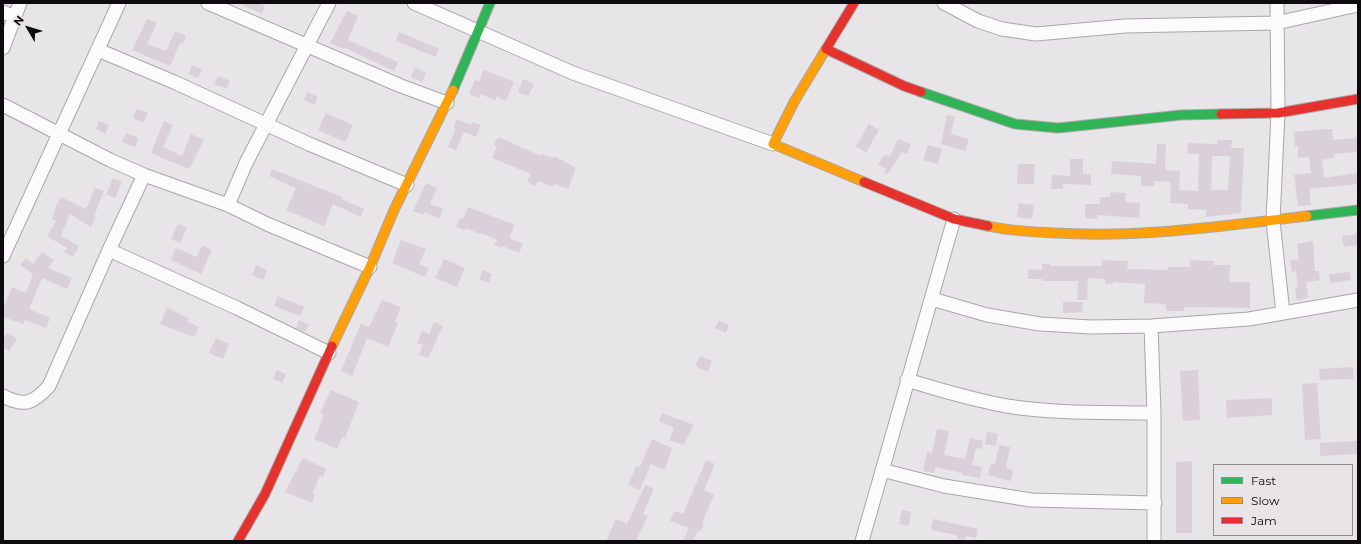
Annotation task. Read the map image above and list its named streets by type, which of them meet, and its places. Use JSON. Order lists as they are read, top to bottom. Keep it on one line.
{"legend":["Fast","Slow","Jam"],"north":"top left"}
